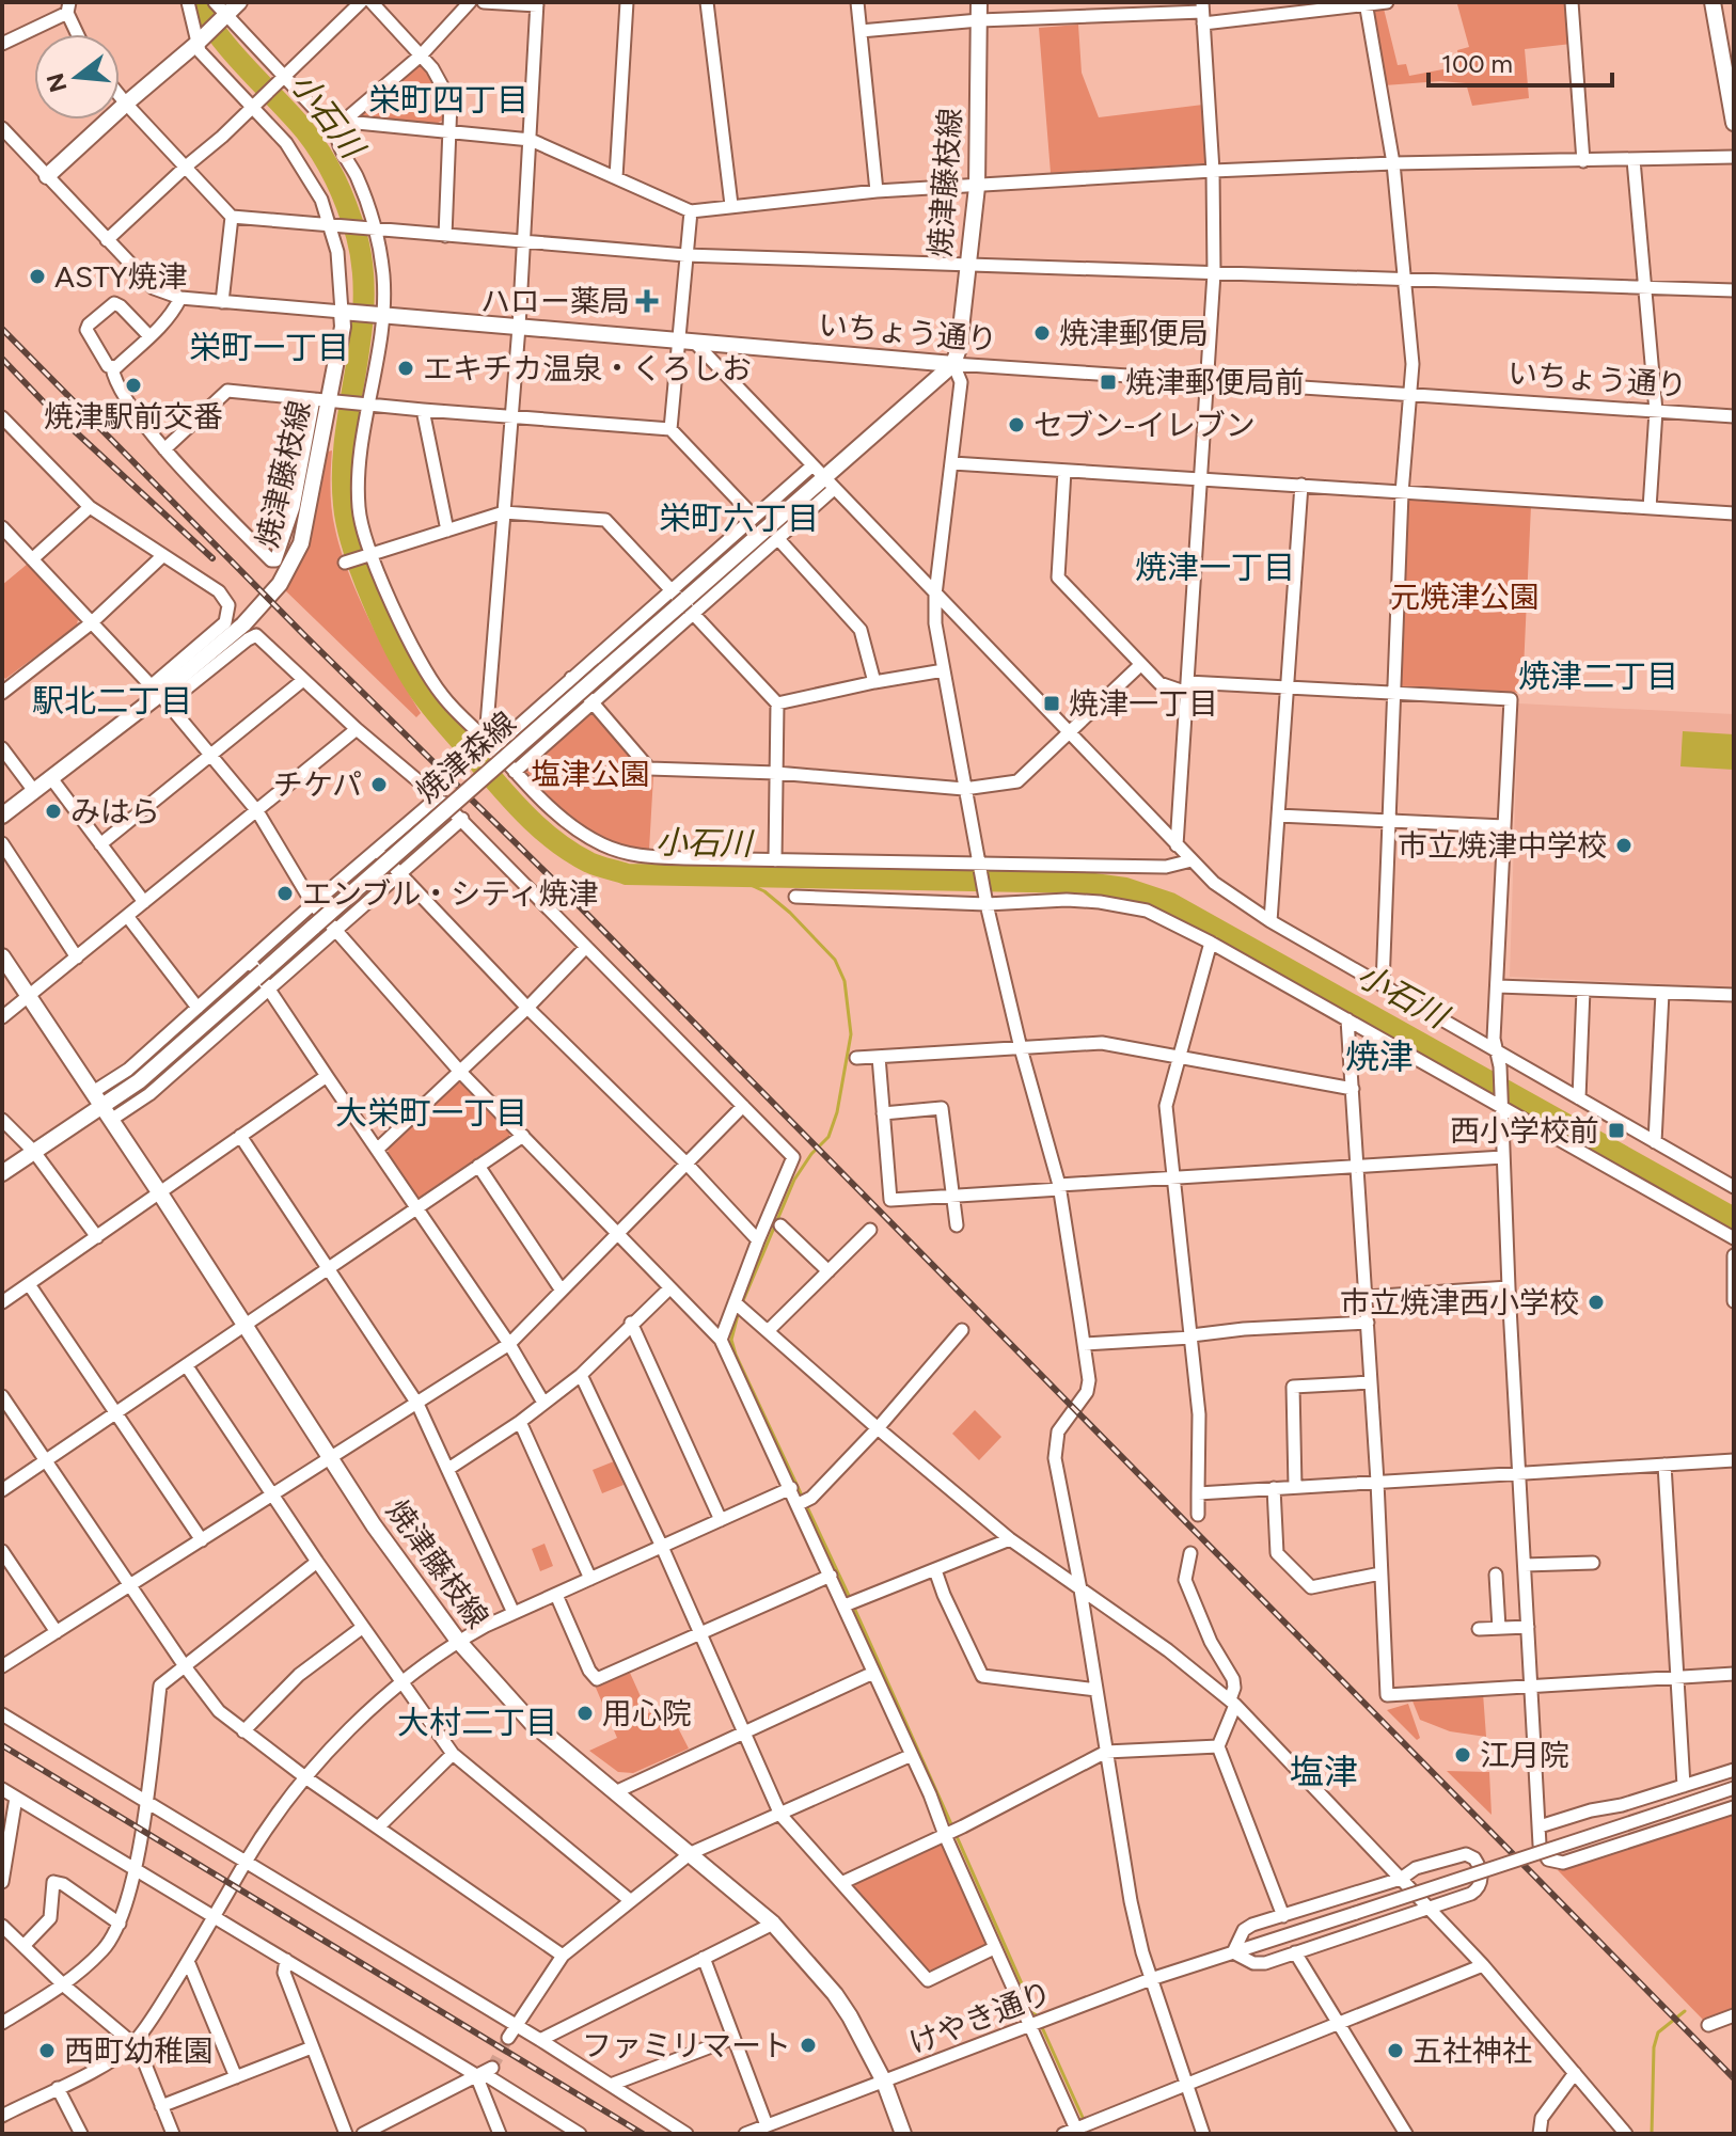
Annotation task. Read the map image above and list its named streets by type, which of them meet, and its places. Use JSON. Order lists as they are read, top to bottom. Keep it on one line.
{"streets":{"main road":["焼津藤枝線","いちょう通り","焼津森線"],"street":["けやき通り"]},"crossings":[["焼津藤枝線","いちょう通り"],["焼津藤枝線","焼津森線"],["焼津藤枝線","けやき通り"],["いちょう通り","焼津森線"]],"districts":["栄町四丁目","栄町一丁目","栄町六丁目","焼津一丁目","焼津二丁目","駅北二丁目","焼津","大栄町一丁目","大村二丁目","塩津"],"water":["小石川"],"parks":["元焼津公園","塩津公園"],"places":{"other":["ASTY焼津","焼津郵便局","エキチカ温泉・くろしお","焼津駅前交番","セブン-イレブン","チケパ","みはら","市立焼津中学校","エンブル・シティ焼津","市立焼津西小学校","用心院","江月院","ファミリマート","西町幼稚園","五社神社"],"health":["ハロー薬局"],"transit":["焼津郵便局前","焼津一丁目","西小学校前"]},"scale_bar":"100 m","north":"left"}
